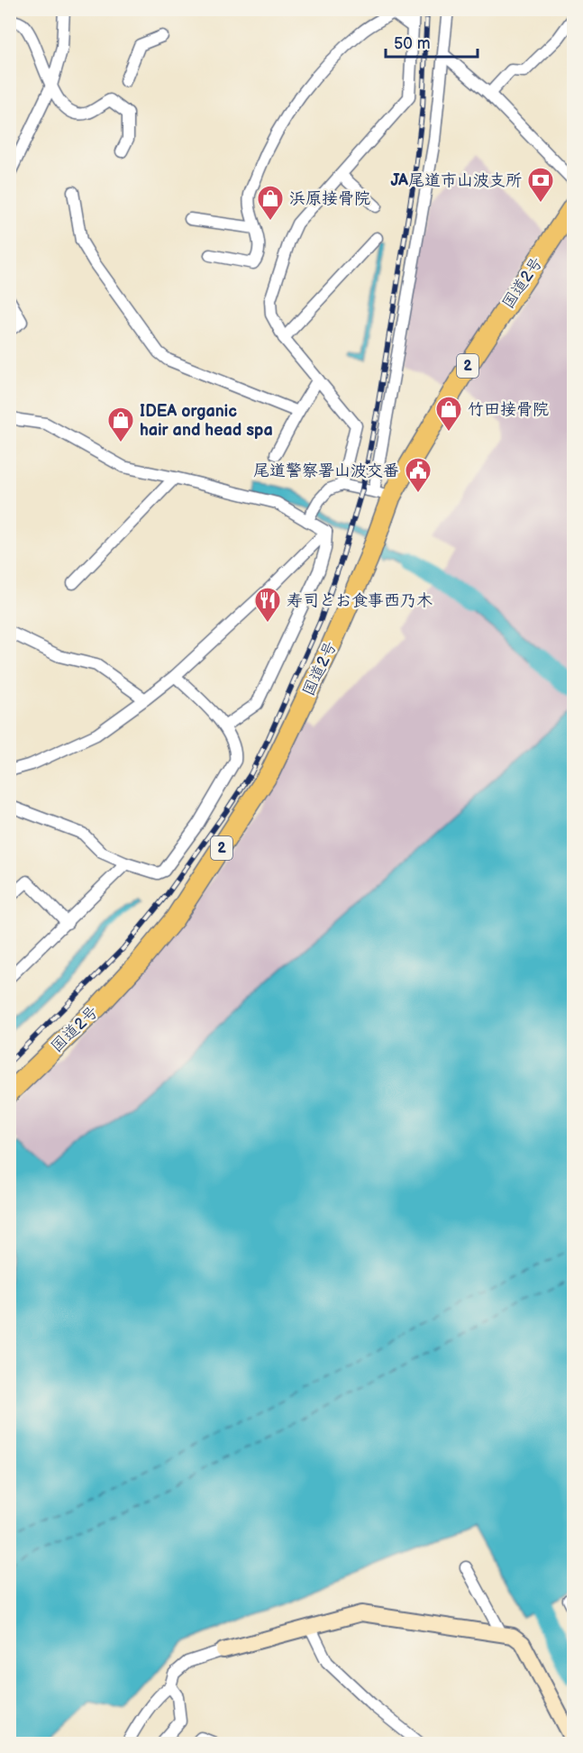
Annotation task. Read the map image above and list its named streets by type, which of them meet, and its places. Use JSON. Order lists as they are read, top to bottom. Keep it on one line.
{"streets":{"highway":["国道2号","2"]},"places":{"bank":["JA尾道市山波支所"],"shop":["浜原接骨院","竹田接骨院","IDEA organic hair and head spa"],"public building":["尾道警察署山波交番"],"restaurant":["寿司とお食事西乃木"]},"scale_bar":"50 m"}
